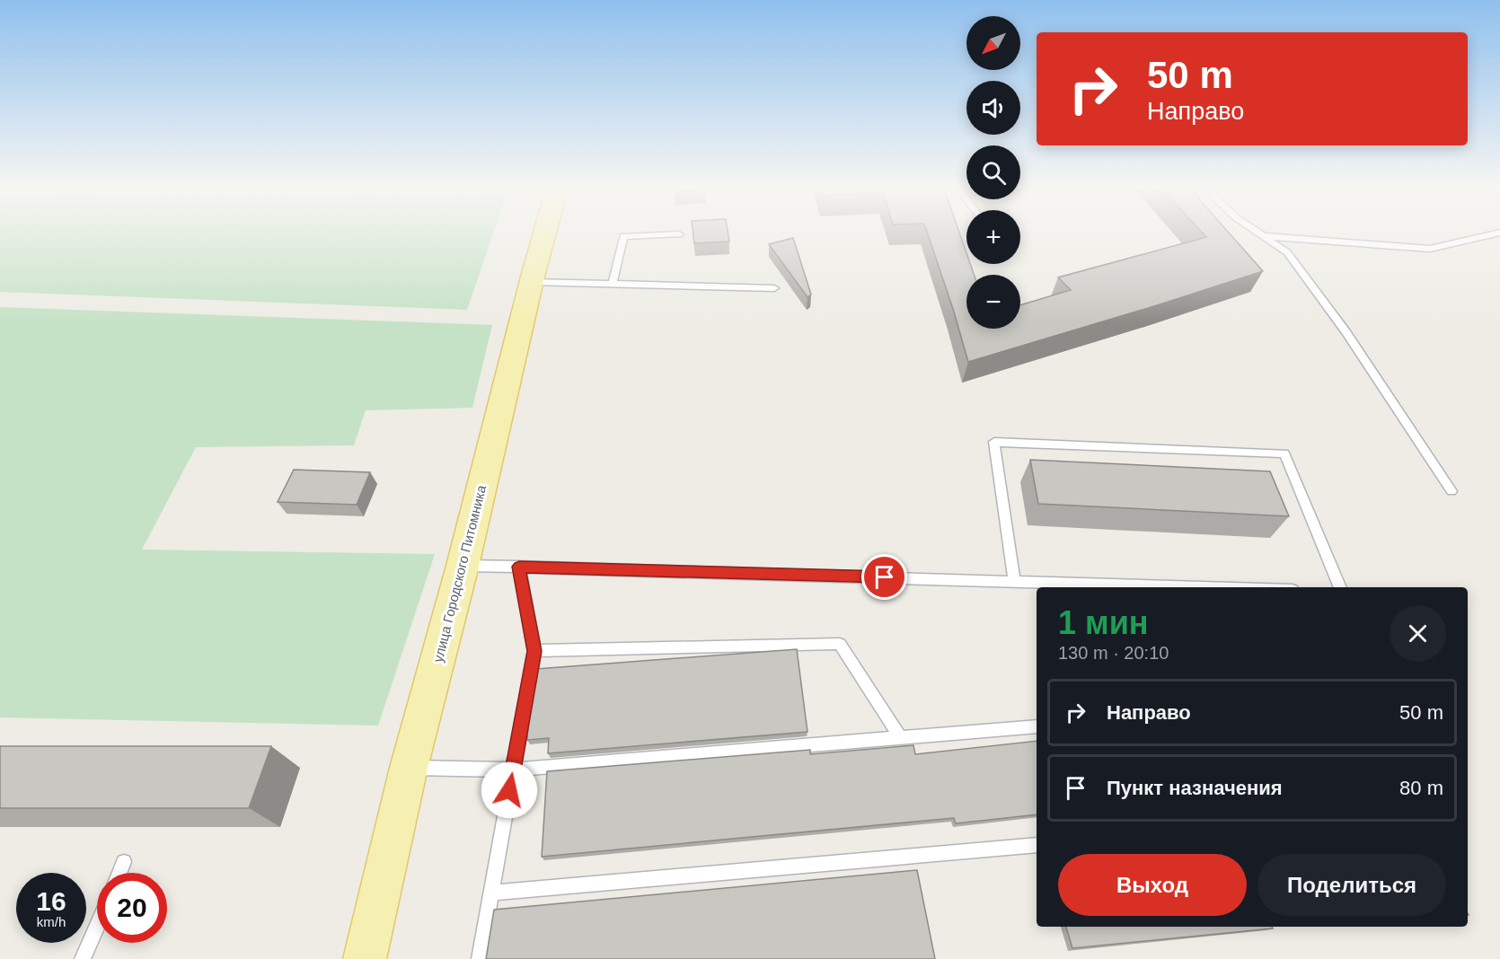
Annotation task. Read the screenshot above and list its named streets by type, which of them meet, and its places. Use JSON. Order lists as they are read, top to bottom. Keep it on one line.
{"streets":{"main road":["улица Городского Питомника"]},"north":"bottom left","page":{"map_buttons":["+","−"],"turn":["50 m","Направо"],"heading":["1 мин","130 m · 20:10"],"list":[{"name":"Направо","value":"50 m"},{"name":"Пункт назначения","value":"80 m"}],"buttons":["Выход","Поделиться"],"speed":"16 km/h","limit":"20"}}
